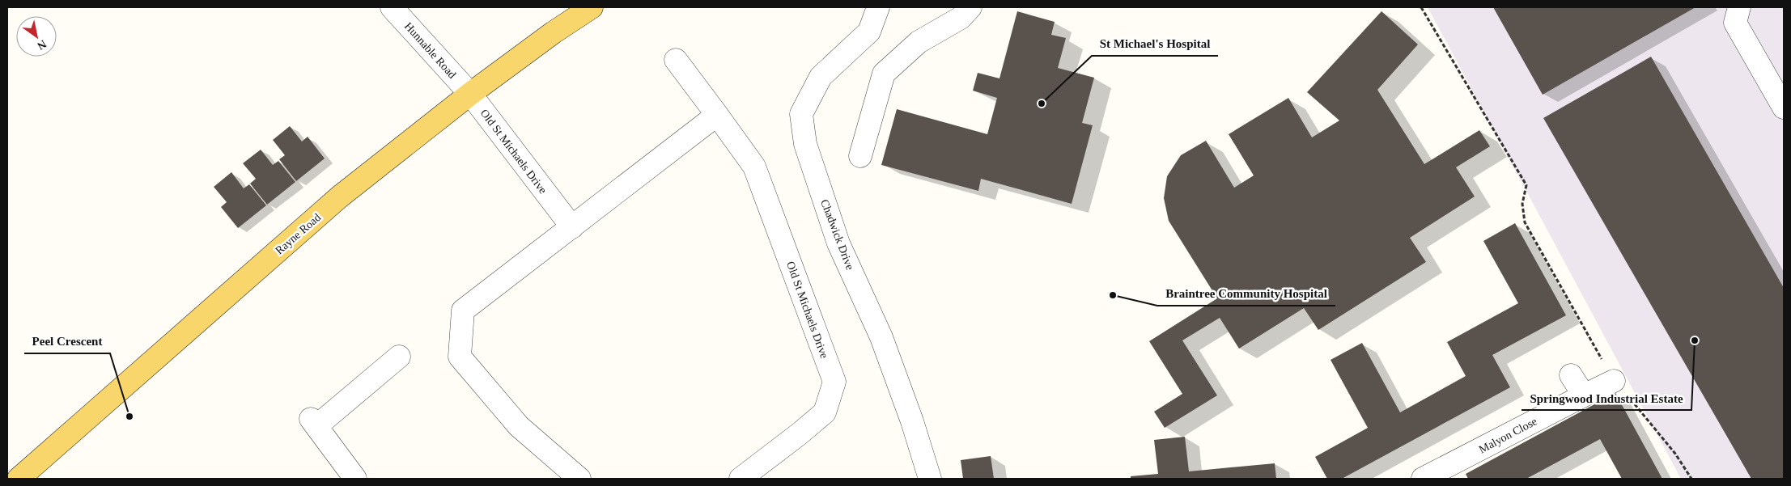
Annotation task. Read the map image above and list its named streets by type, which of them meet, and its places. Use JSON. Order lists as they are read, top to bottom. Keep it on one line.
{"streets":{"main road":["Rayne Road"],"street":["Hunnable Road","Old St Michaels Drive","Chadwick Drive","Malyon Close"]},"crossings":[["Hunnable Road","Old St Michaels Drive"],["Hunnable Road","Rayne Road"],["Old St Michaels Drive","Rayne Road"]],"places":["St Michael's Hospital","Braintree Community Hospital","Springwood Industrial Estate","Peel Crescent"],"north":"bottom right"}
